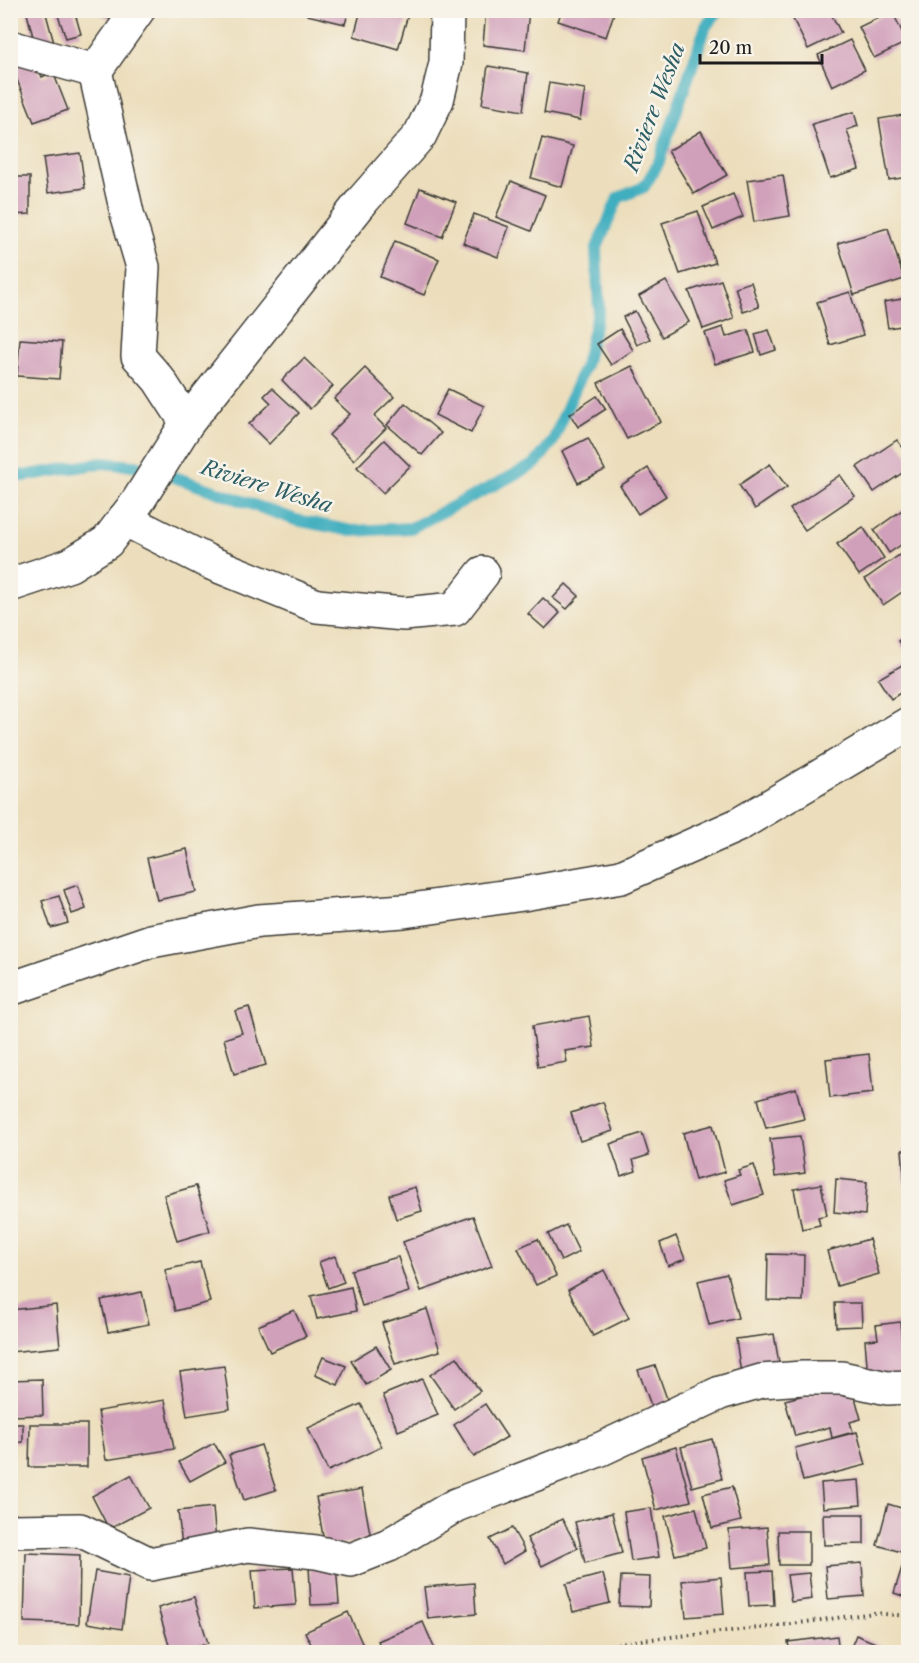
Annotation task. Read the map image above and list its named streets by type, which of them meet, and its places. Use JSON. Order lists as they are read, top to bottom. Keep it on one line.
{"water":["Riviere Wesha"],"scale_bar":"20 m"}
